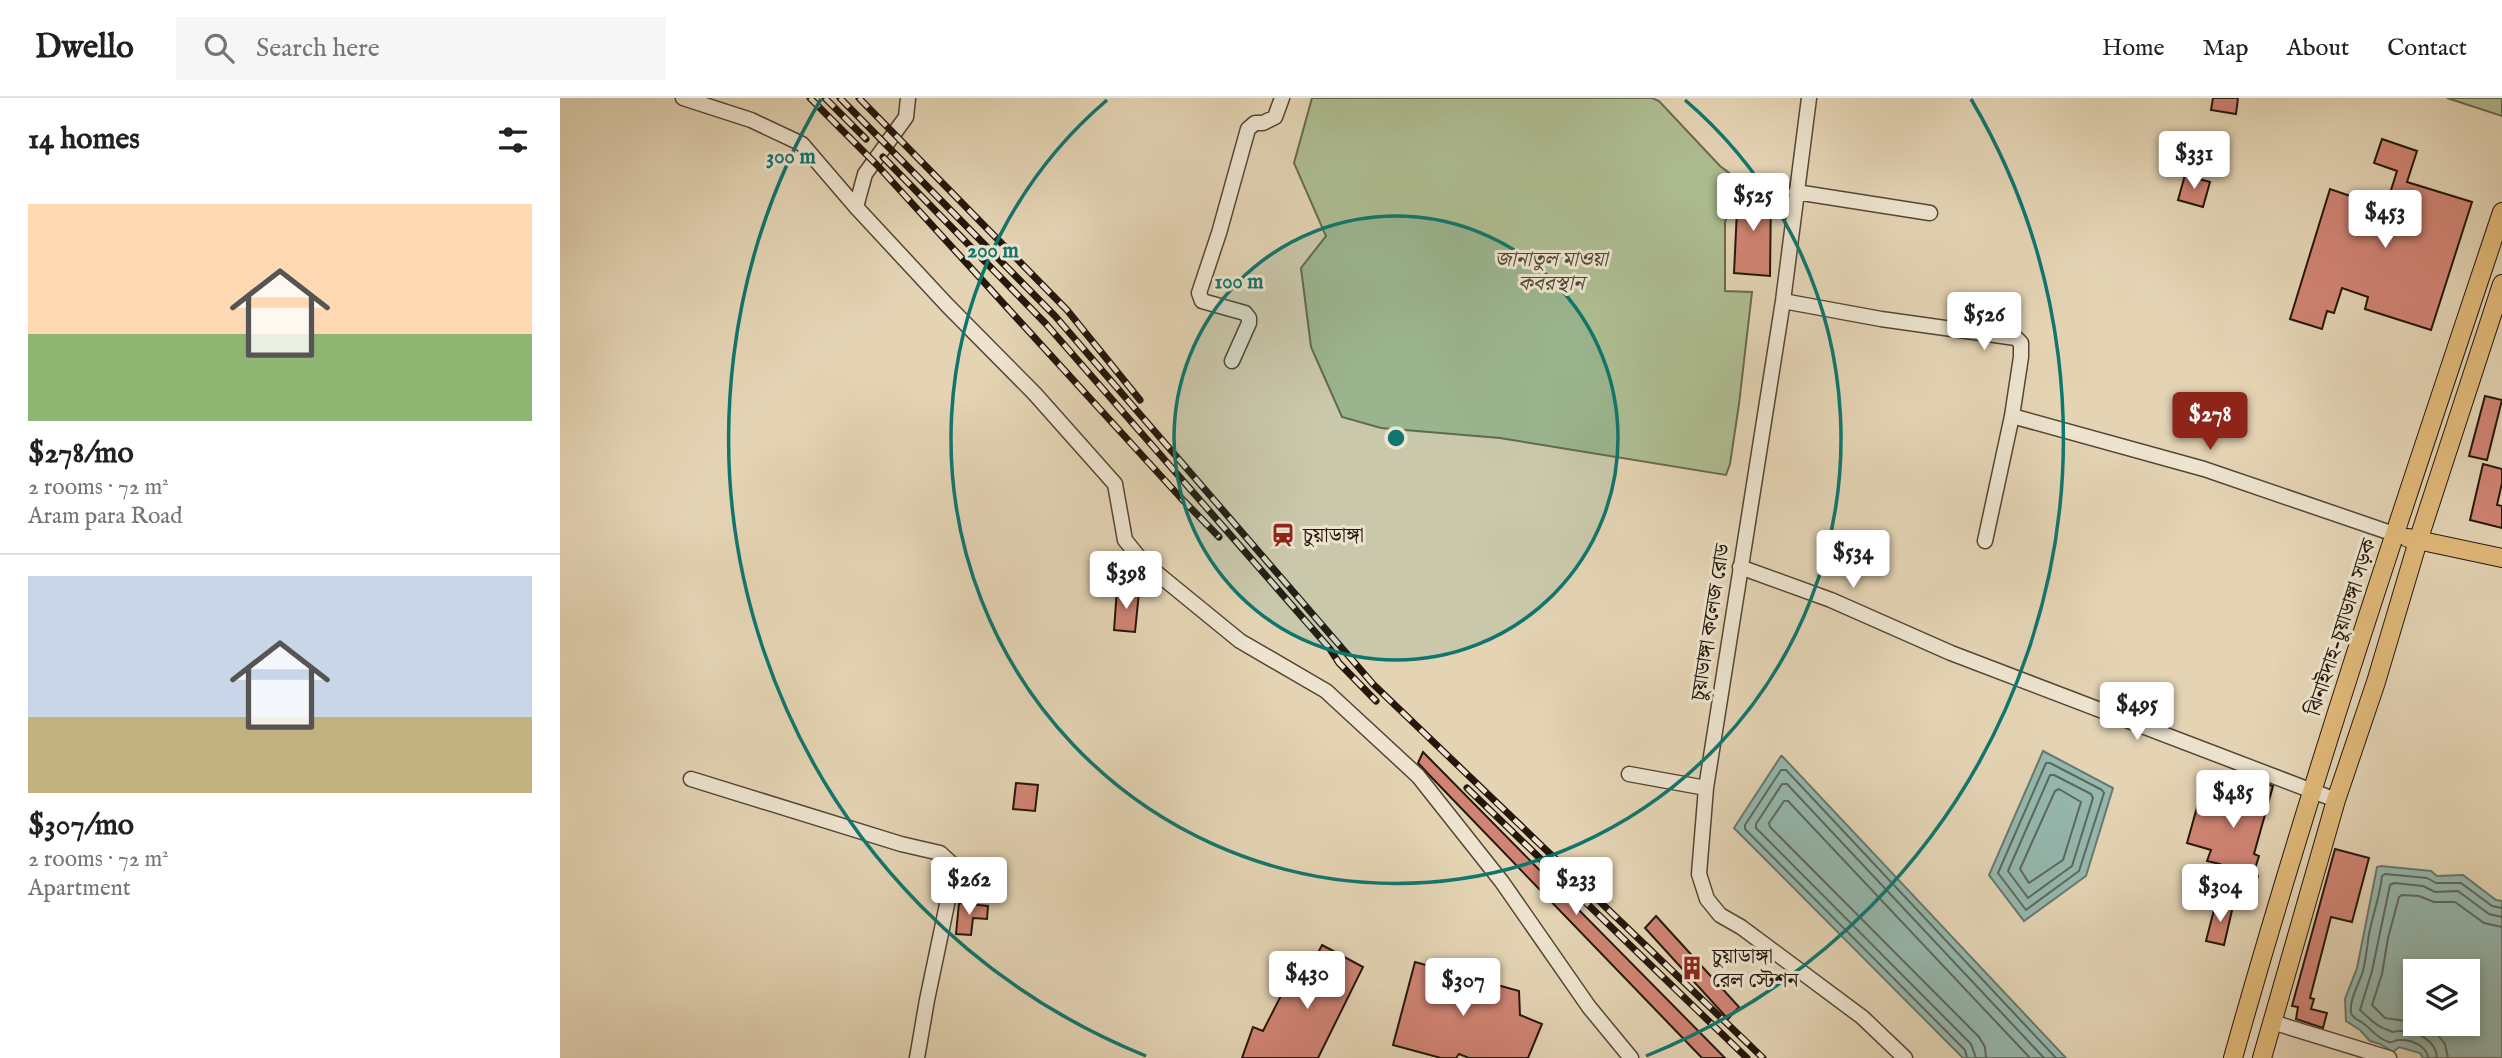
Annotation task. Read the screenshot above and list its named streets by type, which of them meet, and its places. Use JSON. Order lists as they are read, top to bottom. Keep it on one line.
{"streets":{"main road":["ঝিনাইদাহ-চুয়াডাঙ্গা সড়ক"],"street":["চুয়াডাঙ্গা কলেজ রোড"]},"parks":["জানাতুল মাওয়া কবরস্থান"],"places":{"station":["চুয়াডাঙ্গা"],"building":["চুয়াডাঙ্গা রেল স্টেশন"]},"page":{"header":"Dwello","search":"Search here","nav":["Home","Map","About","Contact"],"heading":"14 homes","price":["$331","$525","$453","$526","$278","$534","$398","$495","$485","$262","$233","$304","$430","$307"],"list":[{"name":"$278/mo","note":"2 rooms · 72 m² · Aram para Road"},{"name":"$307/mo","note":"2 rooms · 72 m² · Apartment"}]},"rings":["300 m","200 m","100 m"]}
